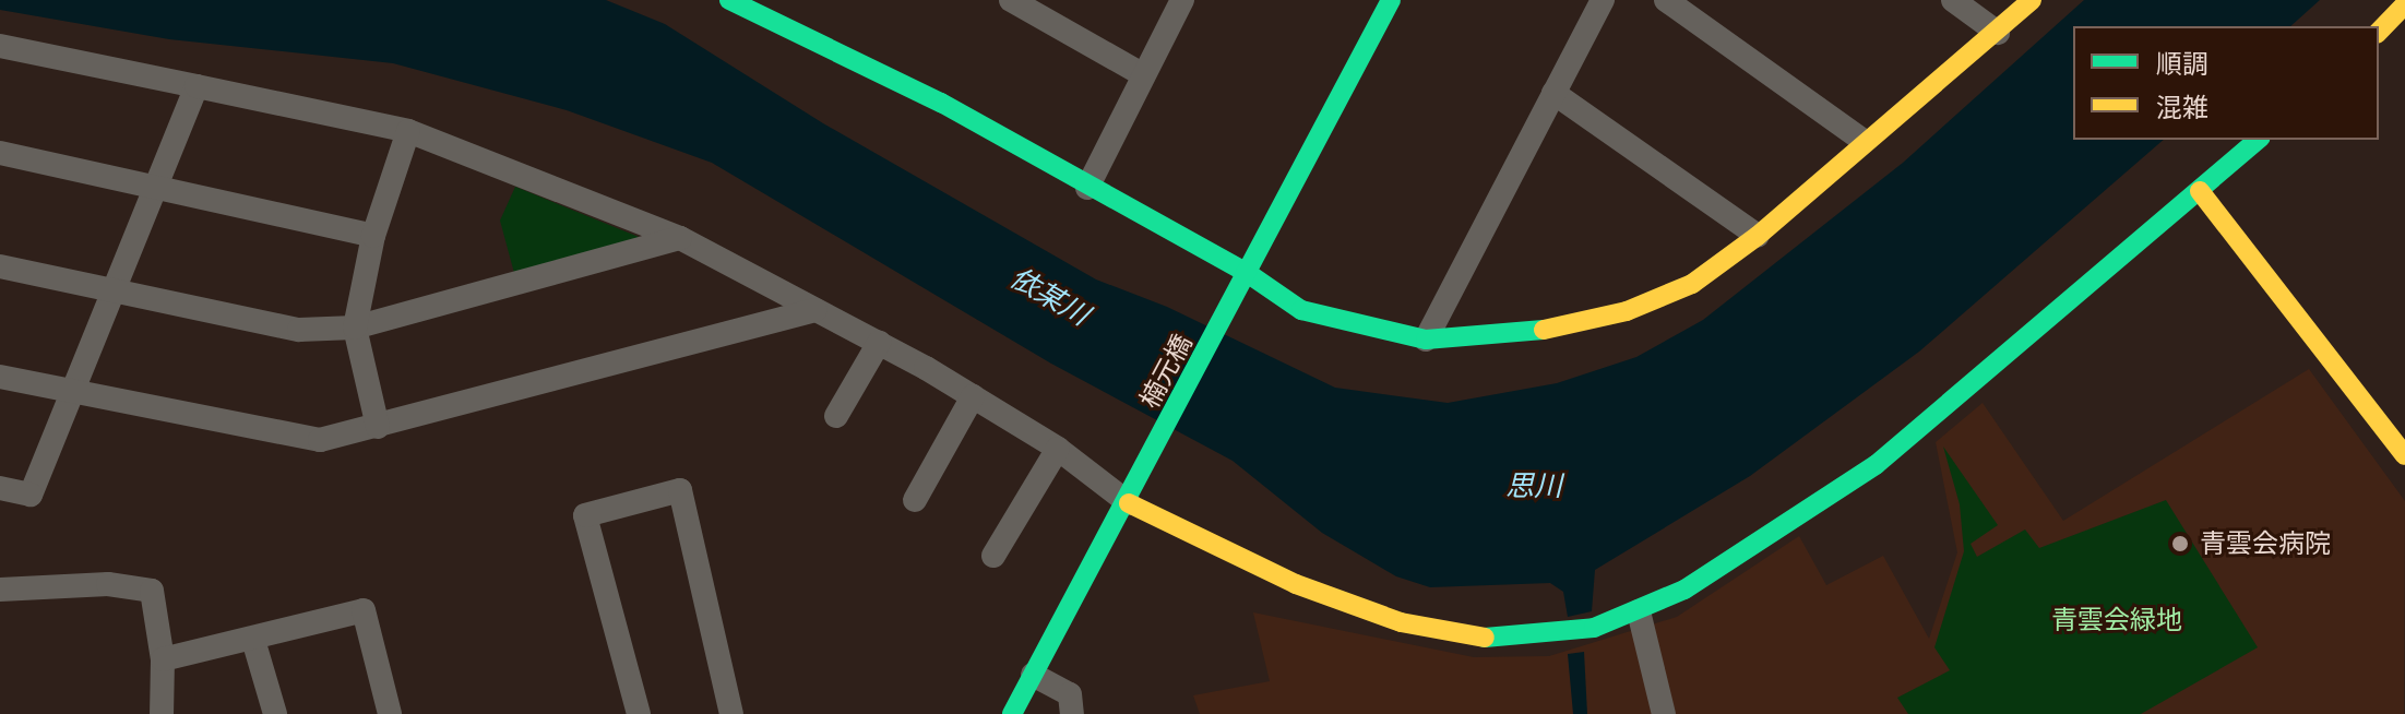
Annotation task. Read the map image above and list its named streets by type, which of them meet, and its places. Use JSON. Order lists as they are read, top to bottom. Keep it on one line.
{"streets":{"street":["楠元橋"]},"water":["依某川","思川"],"parks":["青雲会緑地"],"places":["青雲会病院"],"legend":["順調","混雑"]}
